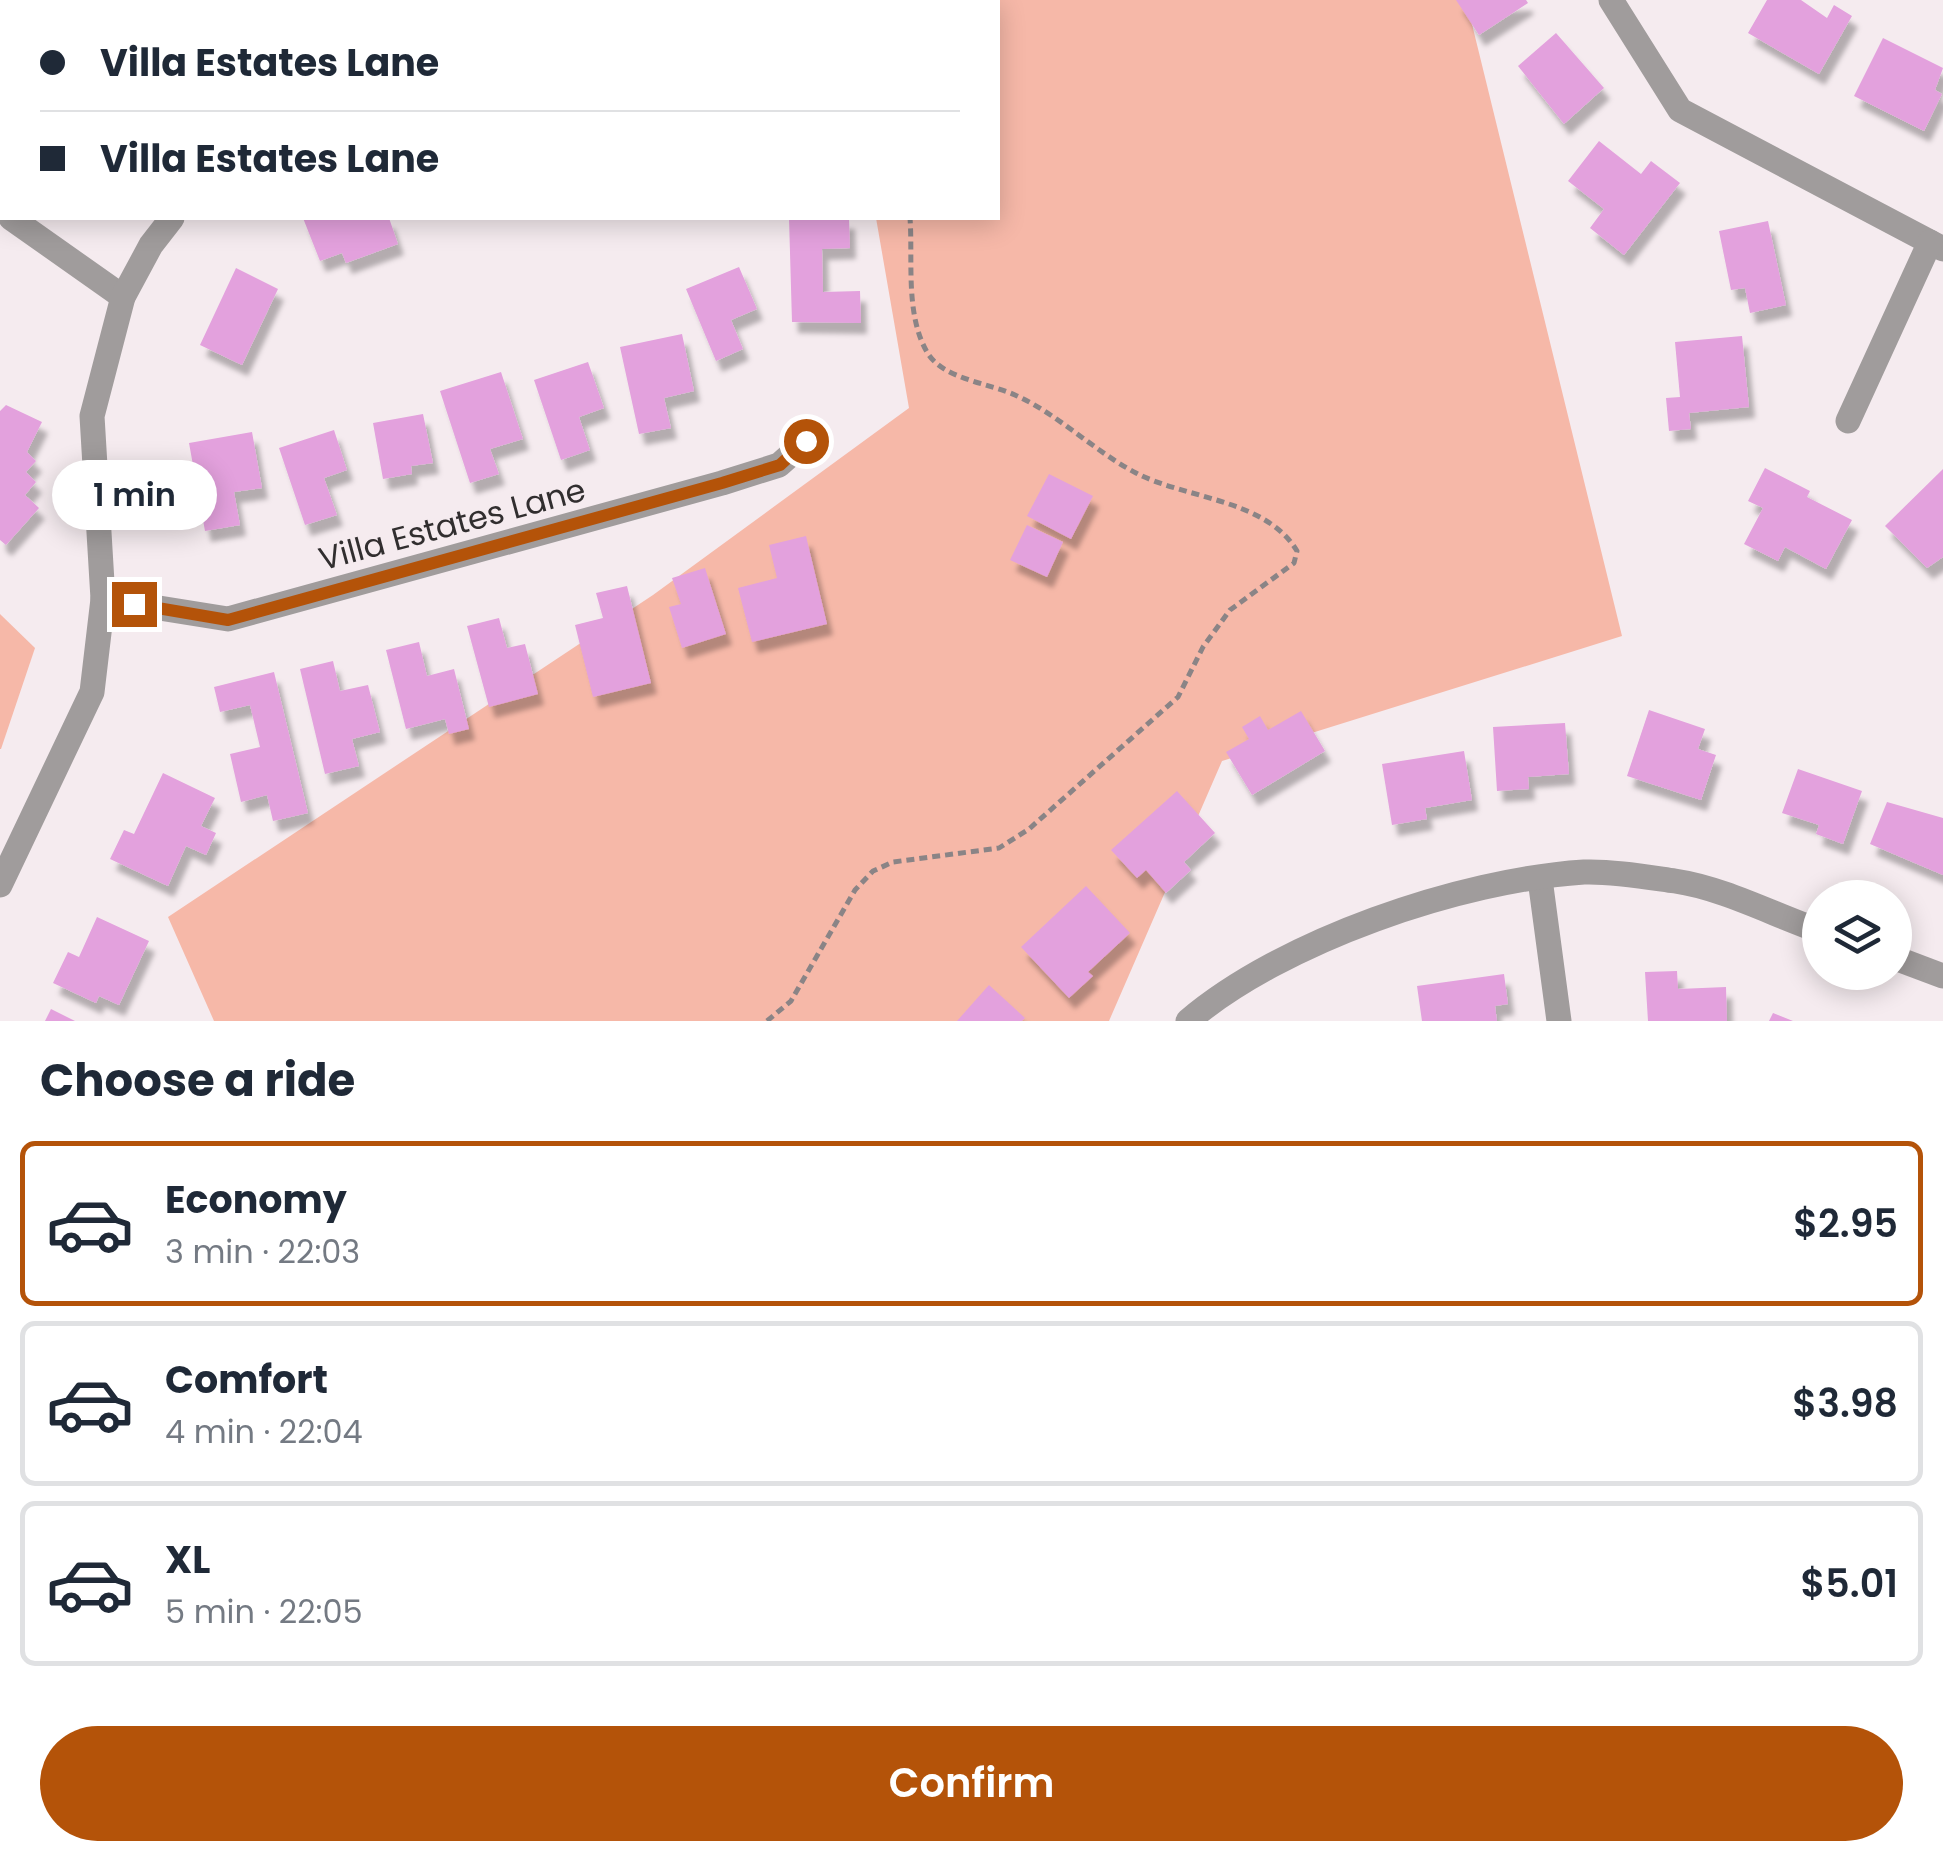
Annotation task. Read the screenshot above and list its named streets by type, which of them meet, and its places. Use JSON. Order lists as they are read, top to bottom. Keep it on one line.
{"streets":{"street":["Villa Estates Lane"]},"page":{"banner":["Villa Estates Lane","Villa Estates Lane"],"bubble":"1 min","heading":"Choose a ride","list":[{"name":"Economy","note":"3 min · 22:03","value":"$2.95"},{"name":"Comfort","note":"4 min · 22:04","value":"$3.98"},{"name":"XL","note":"5 min · 22:05","value":"$5.01"}],"buttons":"Confirm"}}
